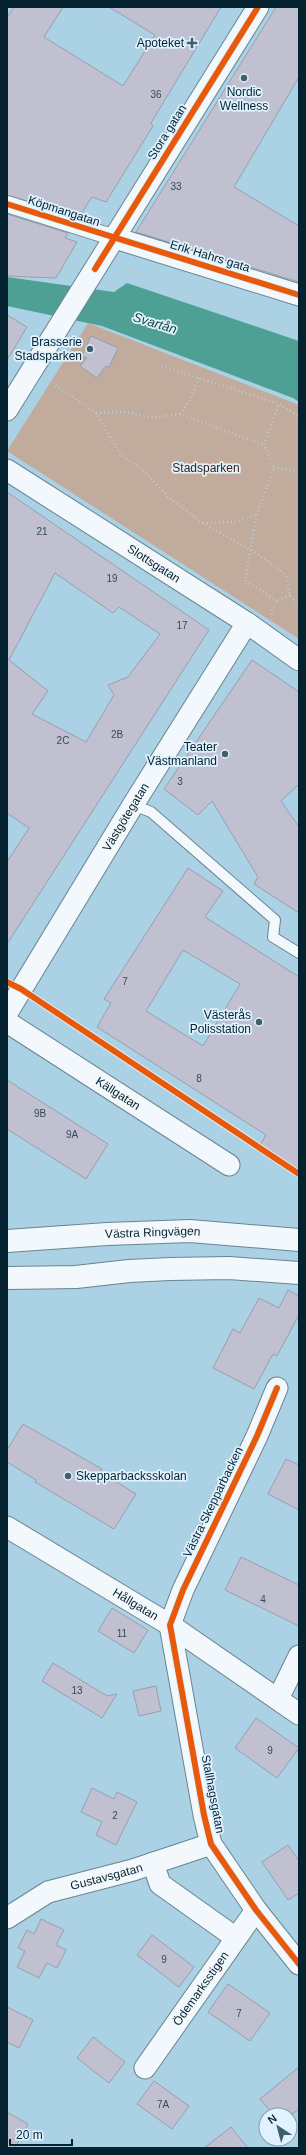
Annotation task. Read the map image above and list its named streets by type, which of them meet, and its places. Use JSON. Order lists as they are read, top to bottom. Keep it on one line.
{"streets":{"main road":["Västra Ringvägen"],"street":["Stora gatan","Köpmangatan","Erik Hahrs gata","Slottsgatan","Västgötegatan","Källgatan","Västra Skepparbacken","Hållgatan","Stallhagsgatan","Gustavsgatan","Ödemarksstigen"]},"crossings":[["Stora gatan","Köpmangatan"],["Stora gatan","Erik Hahrs gata"],["Köpmangatan","Erik Hahrs gata"],["Slottsgatan","Västgötegatan"],["Västra Skepparbacken","Hållgatan"],["Västra Skepparbacken","Stallhagsgatan"],["Hållgatan","Stallhagsgatan"],["Stallhagsgatan","Gustavsgatan"],["Stallhagsgatan","Ödemarksstigen"]],"water":["Svartån"],"parks":["Stadsparken"],"places":{"health":["Apoteket"],"other":["Nordic Wellness","Brasserie Stadsparken","Teater Västmanland","Västerås Polisstation","Skepparbacksskolan"]},"house_numbers":["36","33","21","19","17","2B","2C","3","7","8","9B","9A","4","11","13","9","2","9","7","7A"],"scale_bar":"20 m","north":"top left"}
